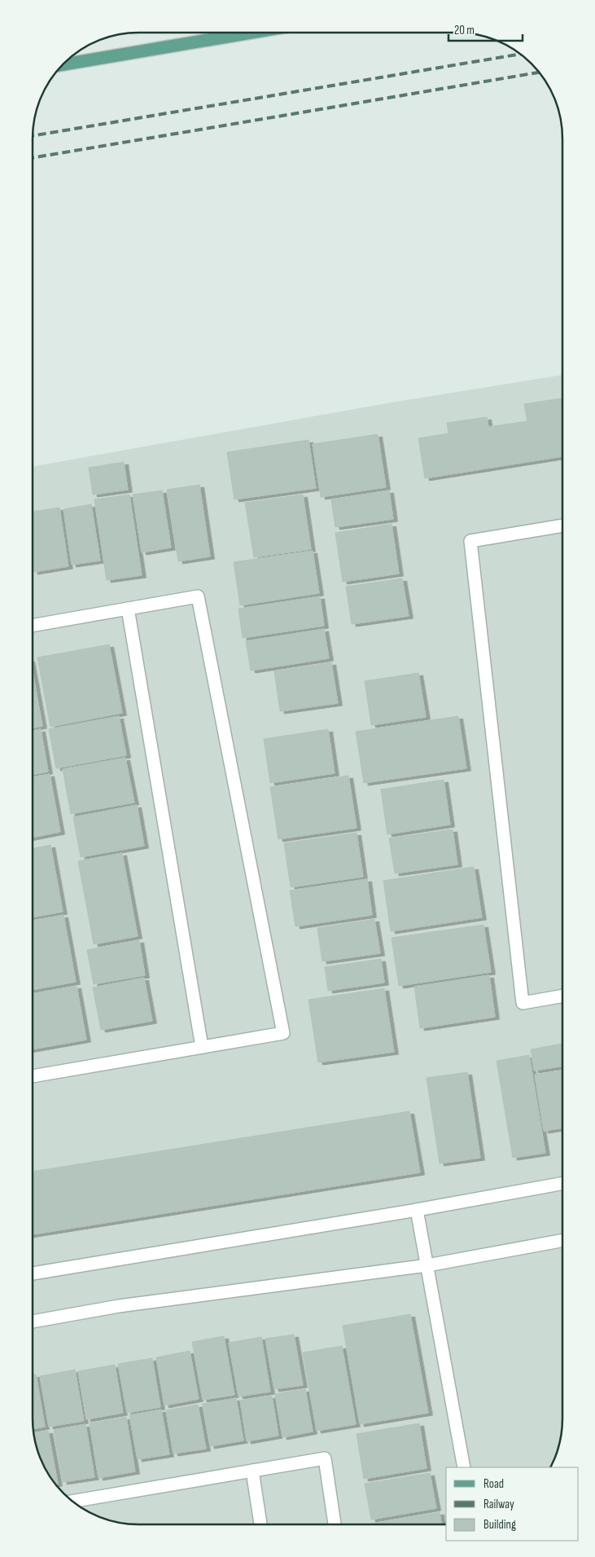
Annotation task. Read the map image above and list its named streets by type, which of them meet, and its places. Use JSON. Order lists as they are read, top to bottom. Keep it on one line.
{"legend":["Road","Railway","Building"],"scale_bar":"20 m"}
